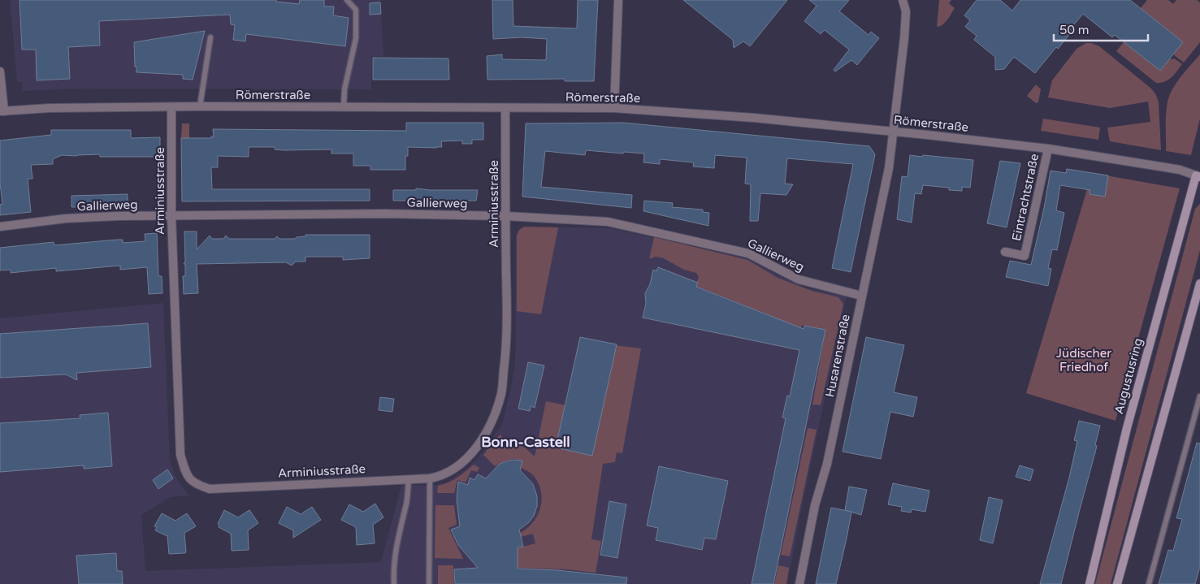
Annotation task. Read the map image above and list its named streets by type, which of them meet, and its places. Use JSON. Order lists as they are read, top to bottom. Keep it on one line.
{"streets":{"main road":["Augustusring"],"street":["Römerstraße","Arminiusstraße","Eintrachtstraße","Gallierweg","Husarenstraße"]},"crossings":[["Römerstraße","Arminiusstraße"],["Römerstraße","Eintrachtstraße"],["Römerstraße","Husarenstraße"],["Römerstraße","Augustusring"],["Arminiusstraße","Gallierweg"],["Gallierweg","Husarenstraße"]],"districts":["Bonn-Castell"],"parks":["Jüdischer Friedhof"],"scale_bar":"50 m"}
